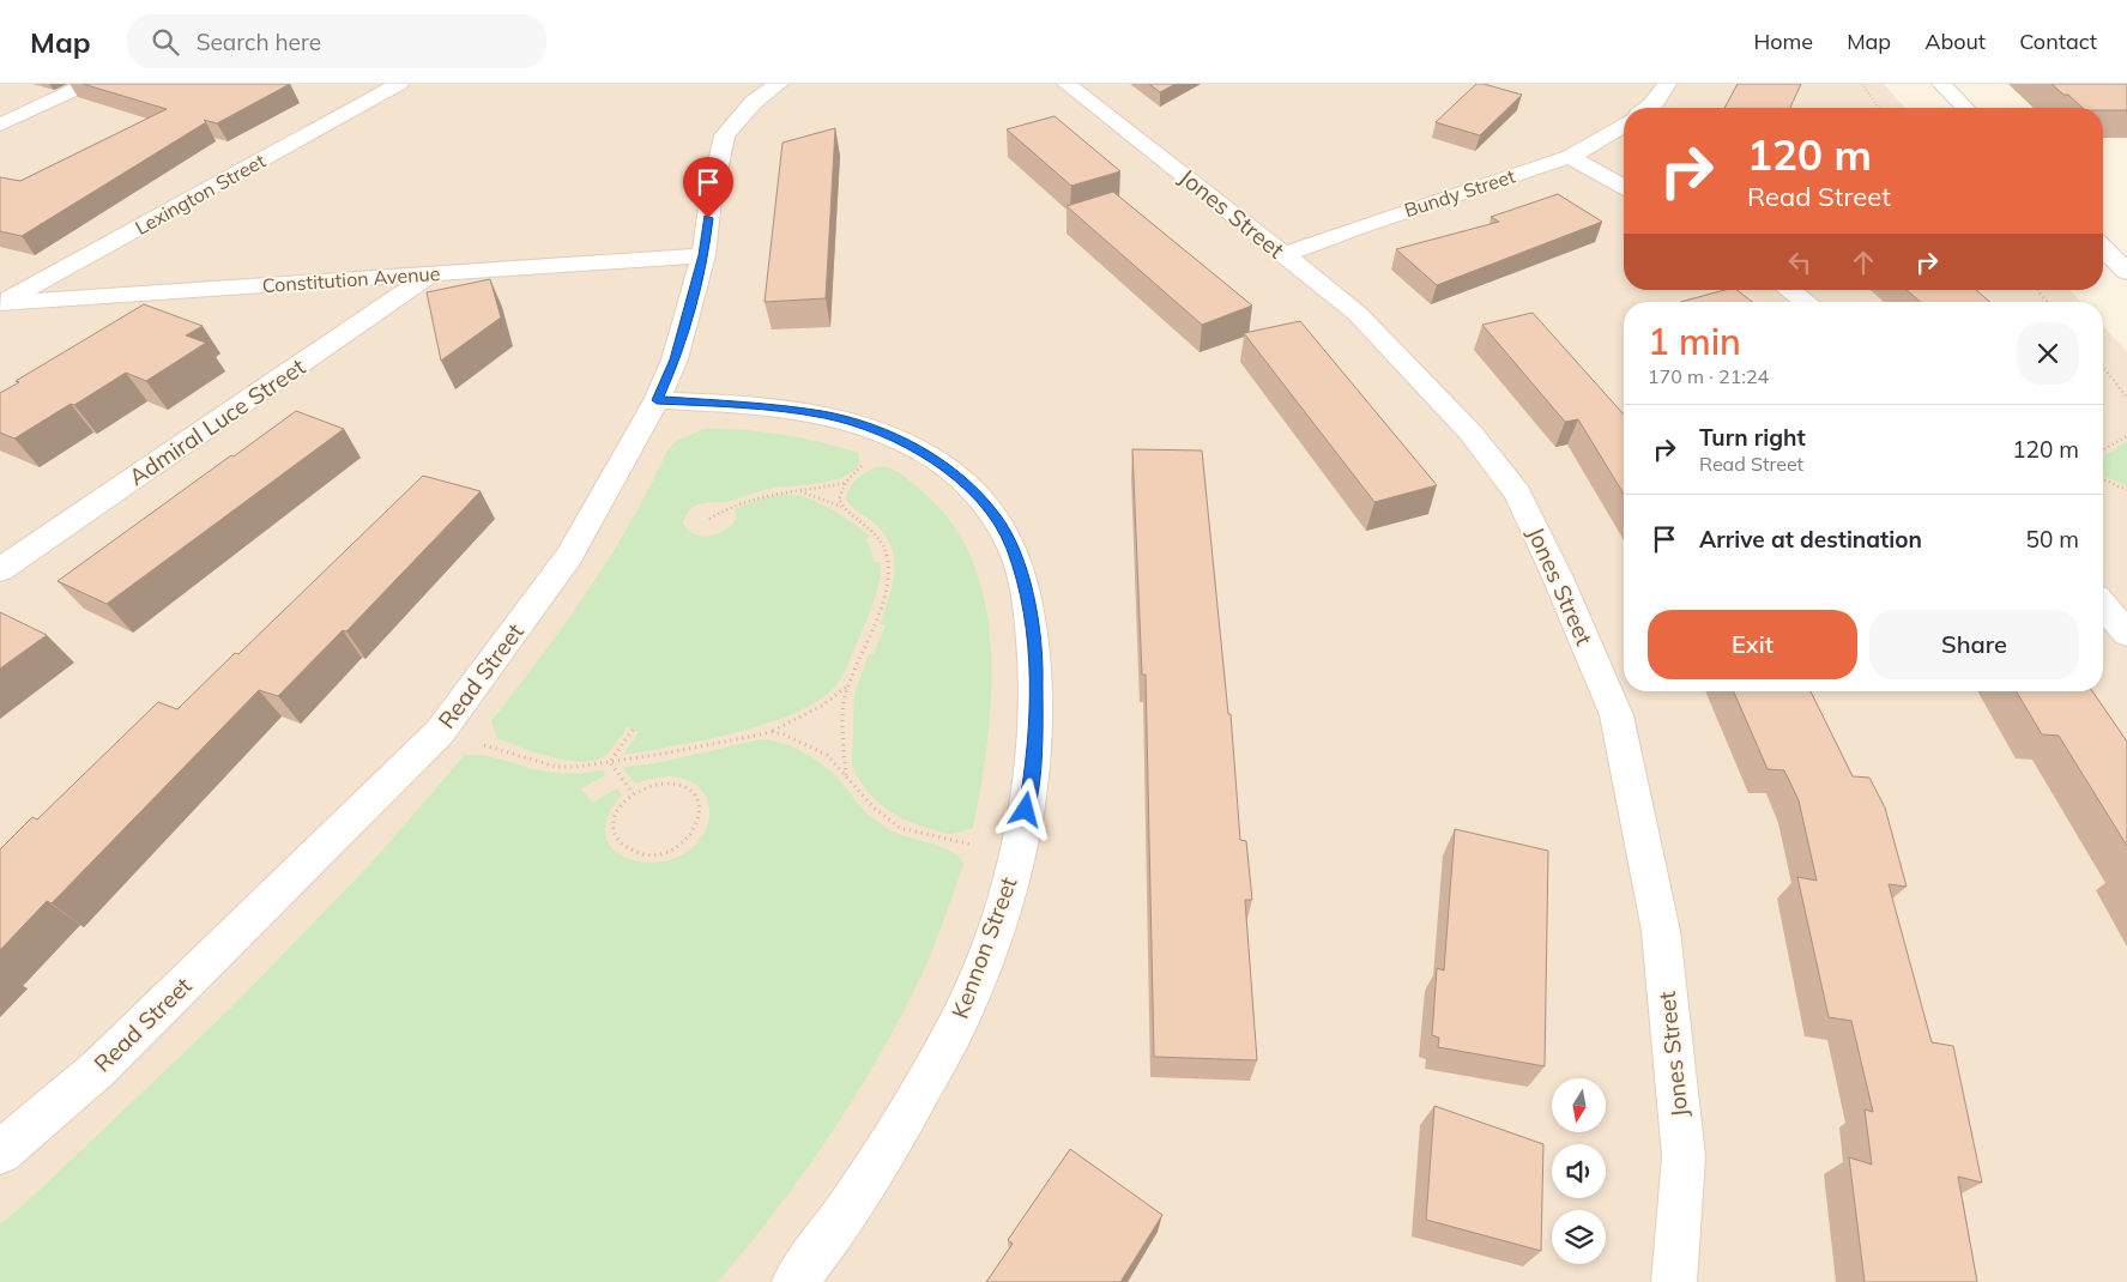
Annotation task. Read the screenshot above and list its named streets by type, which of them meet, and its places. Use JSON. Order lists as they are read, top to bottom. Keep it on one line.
{"streets":{"street":["Bundy Street","Lexington Street","Jones Street","Constitution Avenue","Admiral Luce Street","Read Street","Kennon Street"]},"crossings":[["Bundy Street","Jones Street"],["Lexington Street","Constitution Avenue"],["Constitution Avenue","Admiral Luce Street"],["Constitution Avenue","Read Street"],["Read Street","Kennon Street"]],"north":"bottom","page":{"header":"Map","search":"Search here","nav":["Home","Map","About","Contact"],"turn":["120 m","Read Street"],"heading":["1 min","170 m · 21:24"],"list":[{"name":"Turn right","note":"Read Street","value":"120 m"},{"name":"Arrive at destination","value":"50 m"}],"buttons":["Exit","Share"]}}
